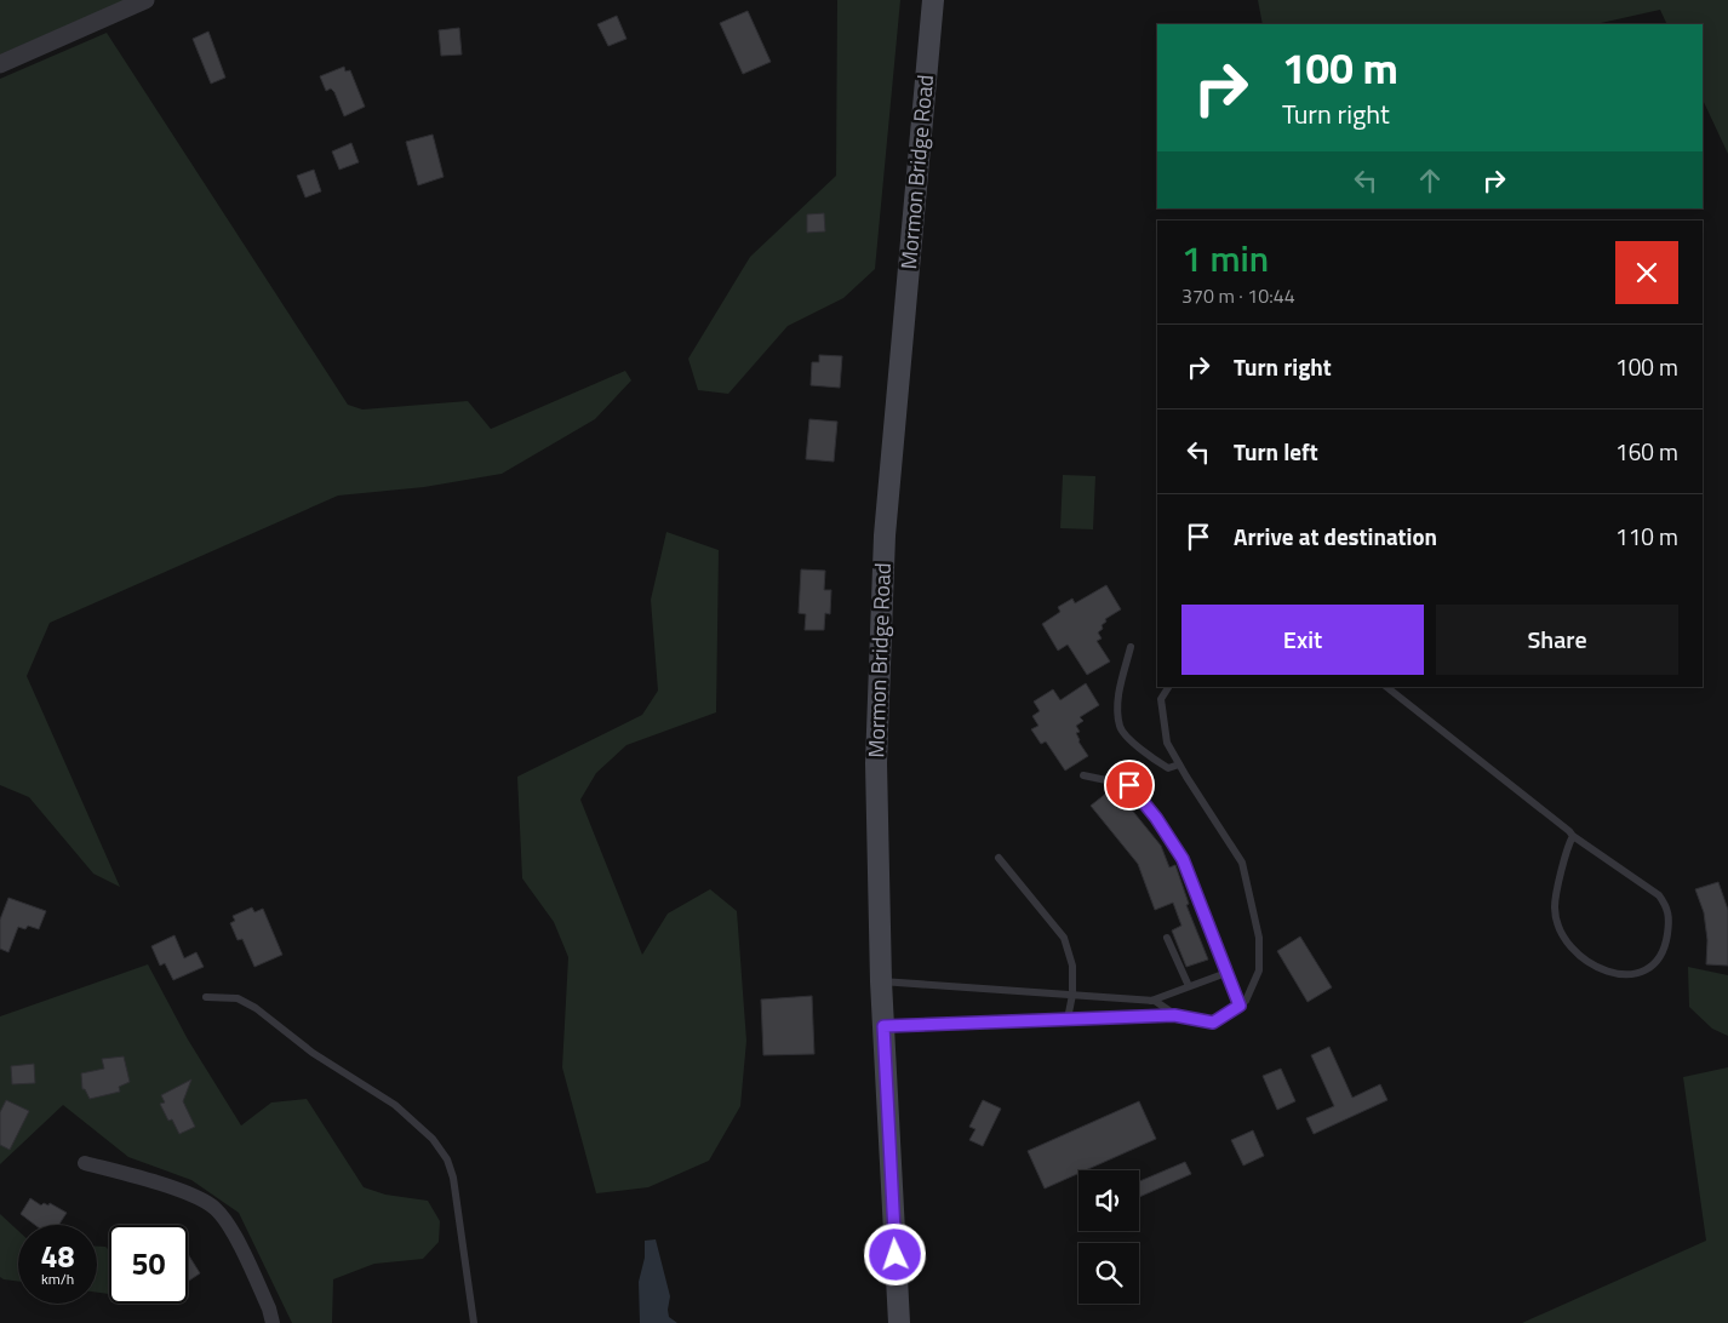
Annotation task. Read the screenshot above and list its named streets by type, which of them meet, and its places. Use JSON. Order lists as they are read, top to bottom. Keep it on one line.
{"streets":{"main road":["Mormon Bridge Road"]},"page":{"turn":["100 m","Turn right"],"heading":["1 min","370 m · 10:44"],"list":[{"name":"Turn right","value":"100 m"},{"name":"Turn left","value":"160 m"},{"name":"Arrive at destination","value":"110 m"}],"buttons":["Exit","Share"],"speed":"48 km/h","limit":"50"}}
